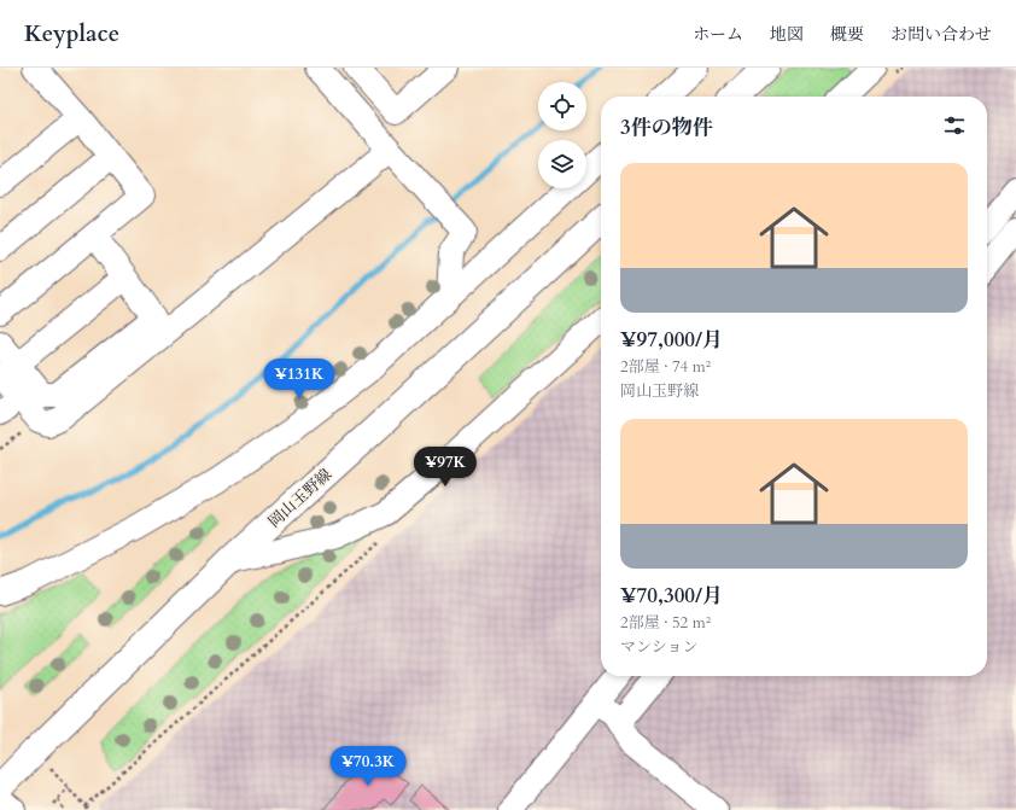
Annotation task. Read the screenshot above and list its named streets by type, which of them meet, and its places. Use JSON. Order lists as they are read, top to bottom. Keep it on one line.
{"streets":{"main road":["岡山玉野線"]},"page":{"header":"Keyplace","nav":["ホーム","地図","概要","お問い合わせ"],"heading":"3件の物件","list":[{"name":"¥97,000/月","note":"2部屋 · 74 m² · 岡山玉野線"},{"name":"¥70,300/月","note":"2部屋 · 52 m² · マンション"}],"price":["¥131K","¥97K","¥70.3K"]}}
